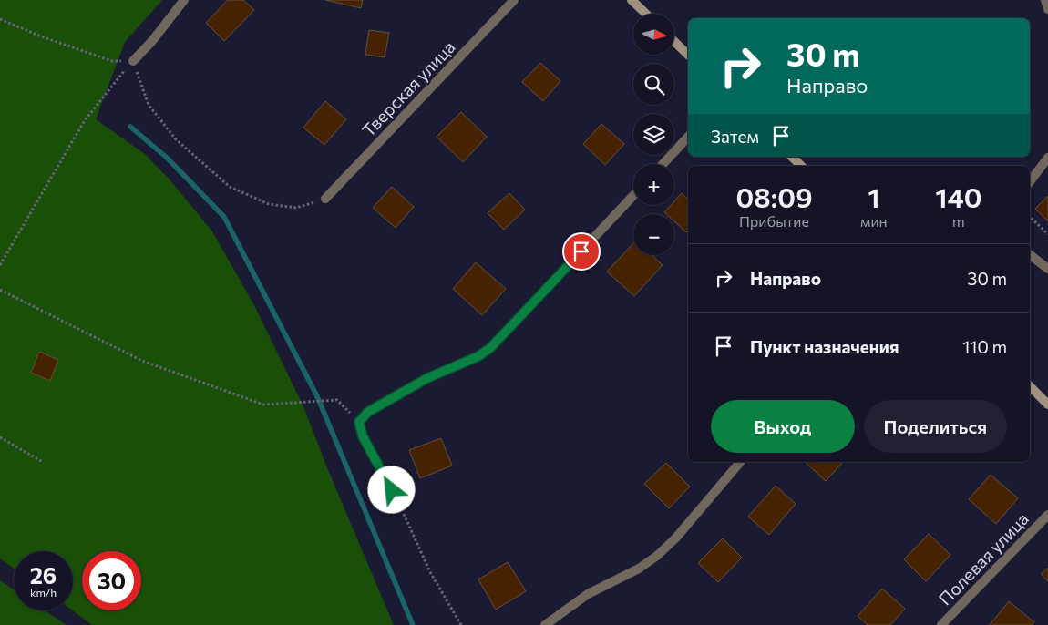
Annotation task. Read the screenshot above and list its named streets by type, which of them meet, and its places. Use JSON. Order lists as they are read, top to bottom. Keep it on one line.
{"streets":{"street":["Тверская улица","Полевая улица"]},"north":"right","page":{"map_buttons":["+","−"],"turn":["30 m","Направо"],"then":"Затем","eta":["08:09","Прибытие","1","мин","140","m"],"list":[{"name":"Направо","value":"30 m"},{"name":"Пункт назначения","value":"110 m"}],"buttons":["Выход","Поделиться"],"speed":"26 km/h","limit":"30"}}
